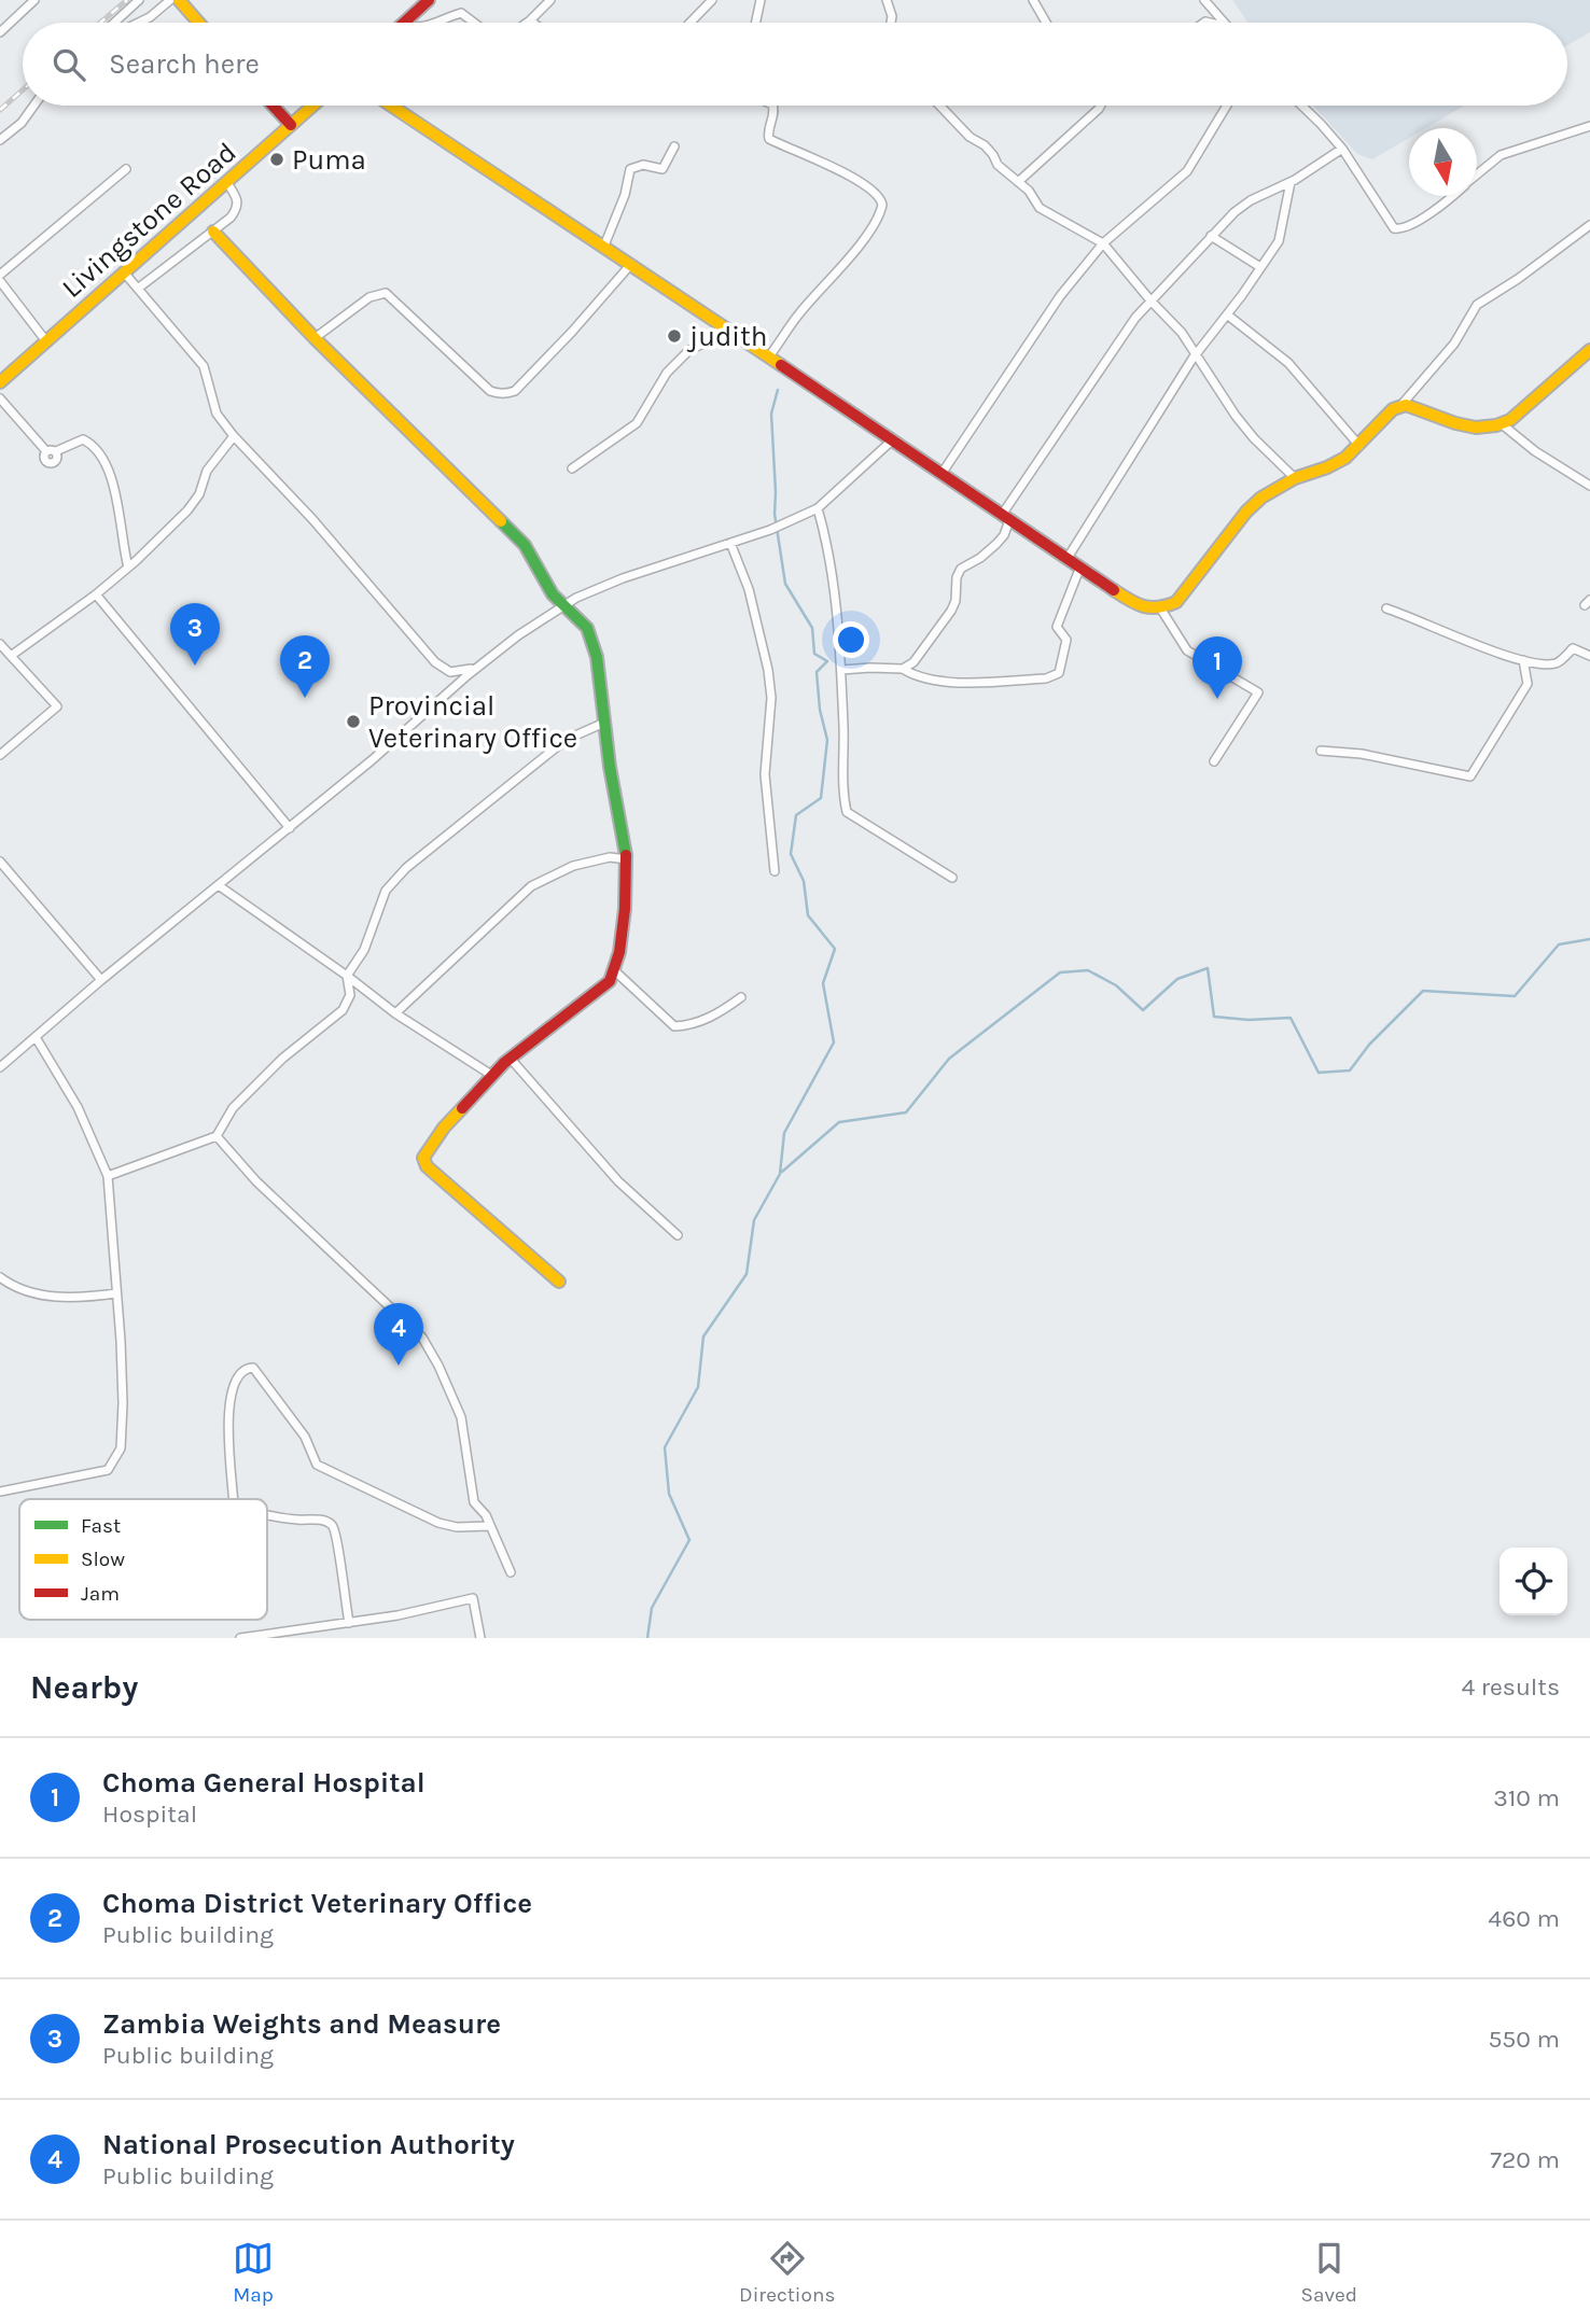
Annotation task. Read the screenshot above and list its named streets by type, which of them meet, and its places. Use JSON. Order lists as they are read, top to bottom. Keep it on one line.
{"streets":{"main road":["Livingstone Road"]},"places":["Puma","judith","Provincial Veterinary Office"],"legend":["Fast","Slow","Jam"],"north":"bottom","page":{"search":"Search here","pins":["3","2","1","4"],"heading":["Nearby","4 results"],"list":[{"mark":"1","name":"Choma General Hospital","note":"Hospital","value":"310 m"},{"mark":"2","name":"Choma District Veterinary Office","note":"Public building","value":"460 m"},{"mark":"3","name":"Zambia Weights and Measure","note":"Public building","value":"550 m"},{"mark":"4","name":"National Prosecution Authority","note":"Public building","value":"720 m"}],"nav":["Map","Directions","Saved"]}}
